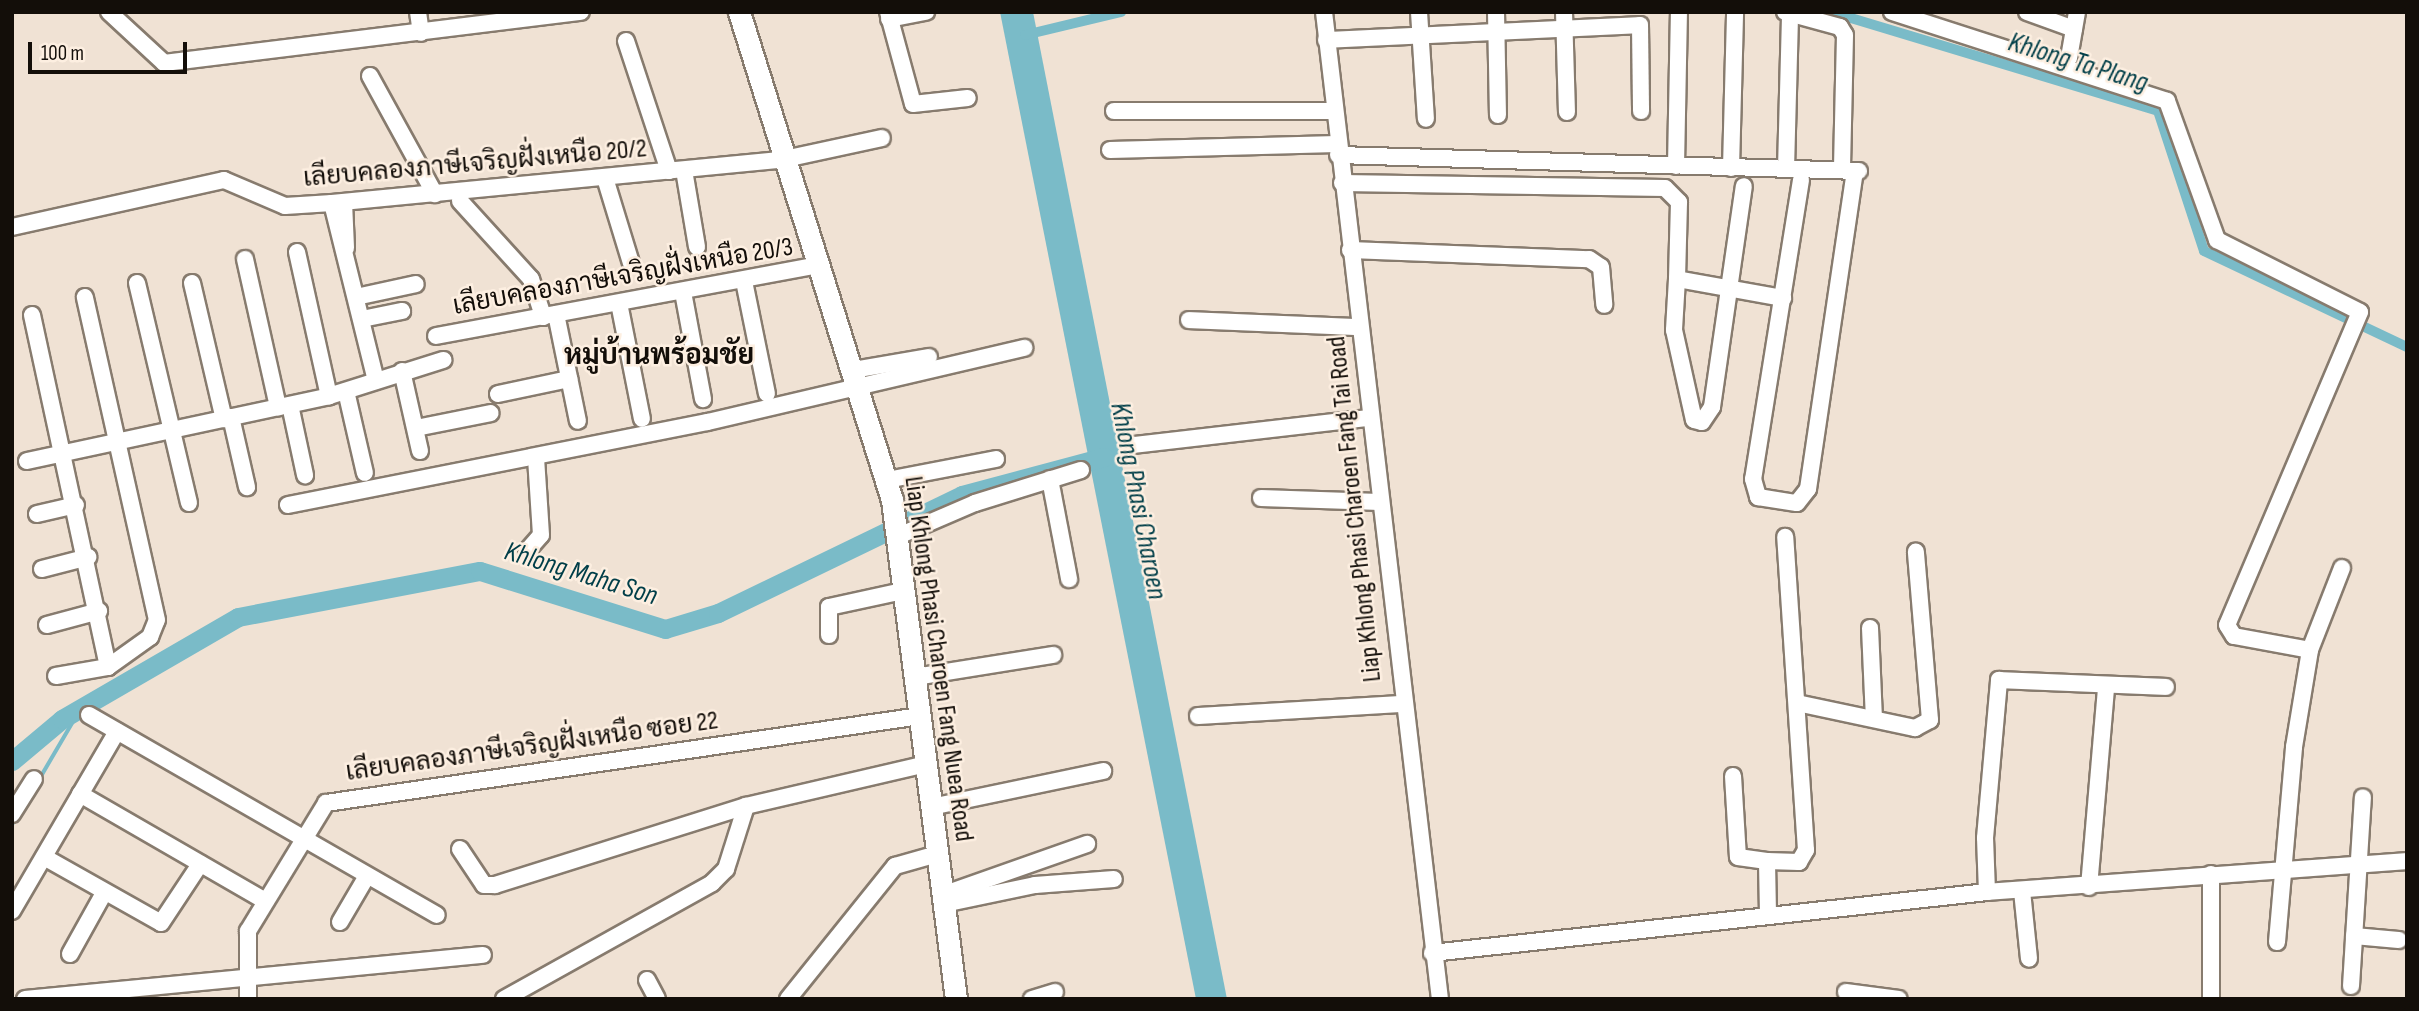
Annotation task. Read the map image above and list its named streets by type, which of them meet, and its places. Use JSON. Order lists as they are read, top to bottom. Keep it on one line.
{"streets":{"main road":["Liap Khlong Phasi Charoen Fang Nuea Road"],"street":["เลียบคลองภาษีเจริญฝั่งเหนือ 20/2","เลียบคลองภาษีเจริญฝั่งเหนือ 20/3","Liap Khlong Phasi Charoen Fang Tai Road","เลียบคลองภาษีเจริญฝั่งเหนือ ซอย 22"]},"crossings":[["เลียบคลองภาษีเจริญฝั่งเหนือ 20/2","Liap Khlong Phasi Charoen Fang Nuea Road"],["เลียบคลองภาษีเจริญฝั่งเหนือ 20/3","Liap Khlong Phasi Charoen Fang Nuea Road"],["Liap Khlong Phasi Charoen Fang Nuea Road","เลียบคลองภาษีเจริญฝั่งเหนือ ซอย 22"]],"districts":["หมู่บ้านพร้อมชัย"],"water":["Khlong Ta Plang","Khlong Phasi Charoen","Khlong Maha Son"],"scale_bar":"100 m"}
